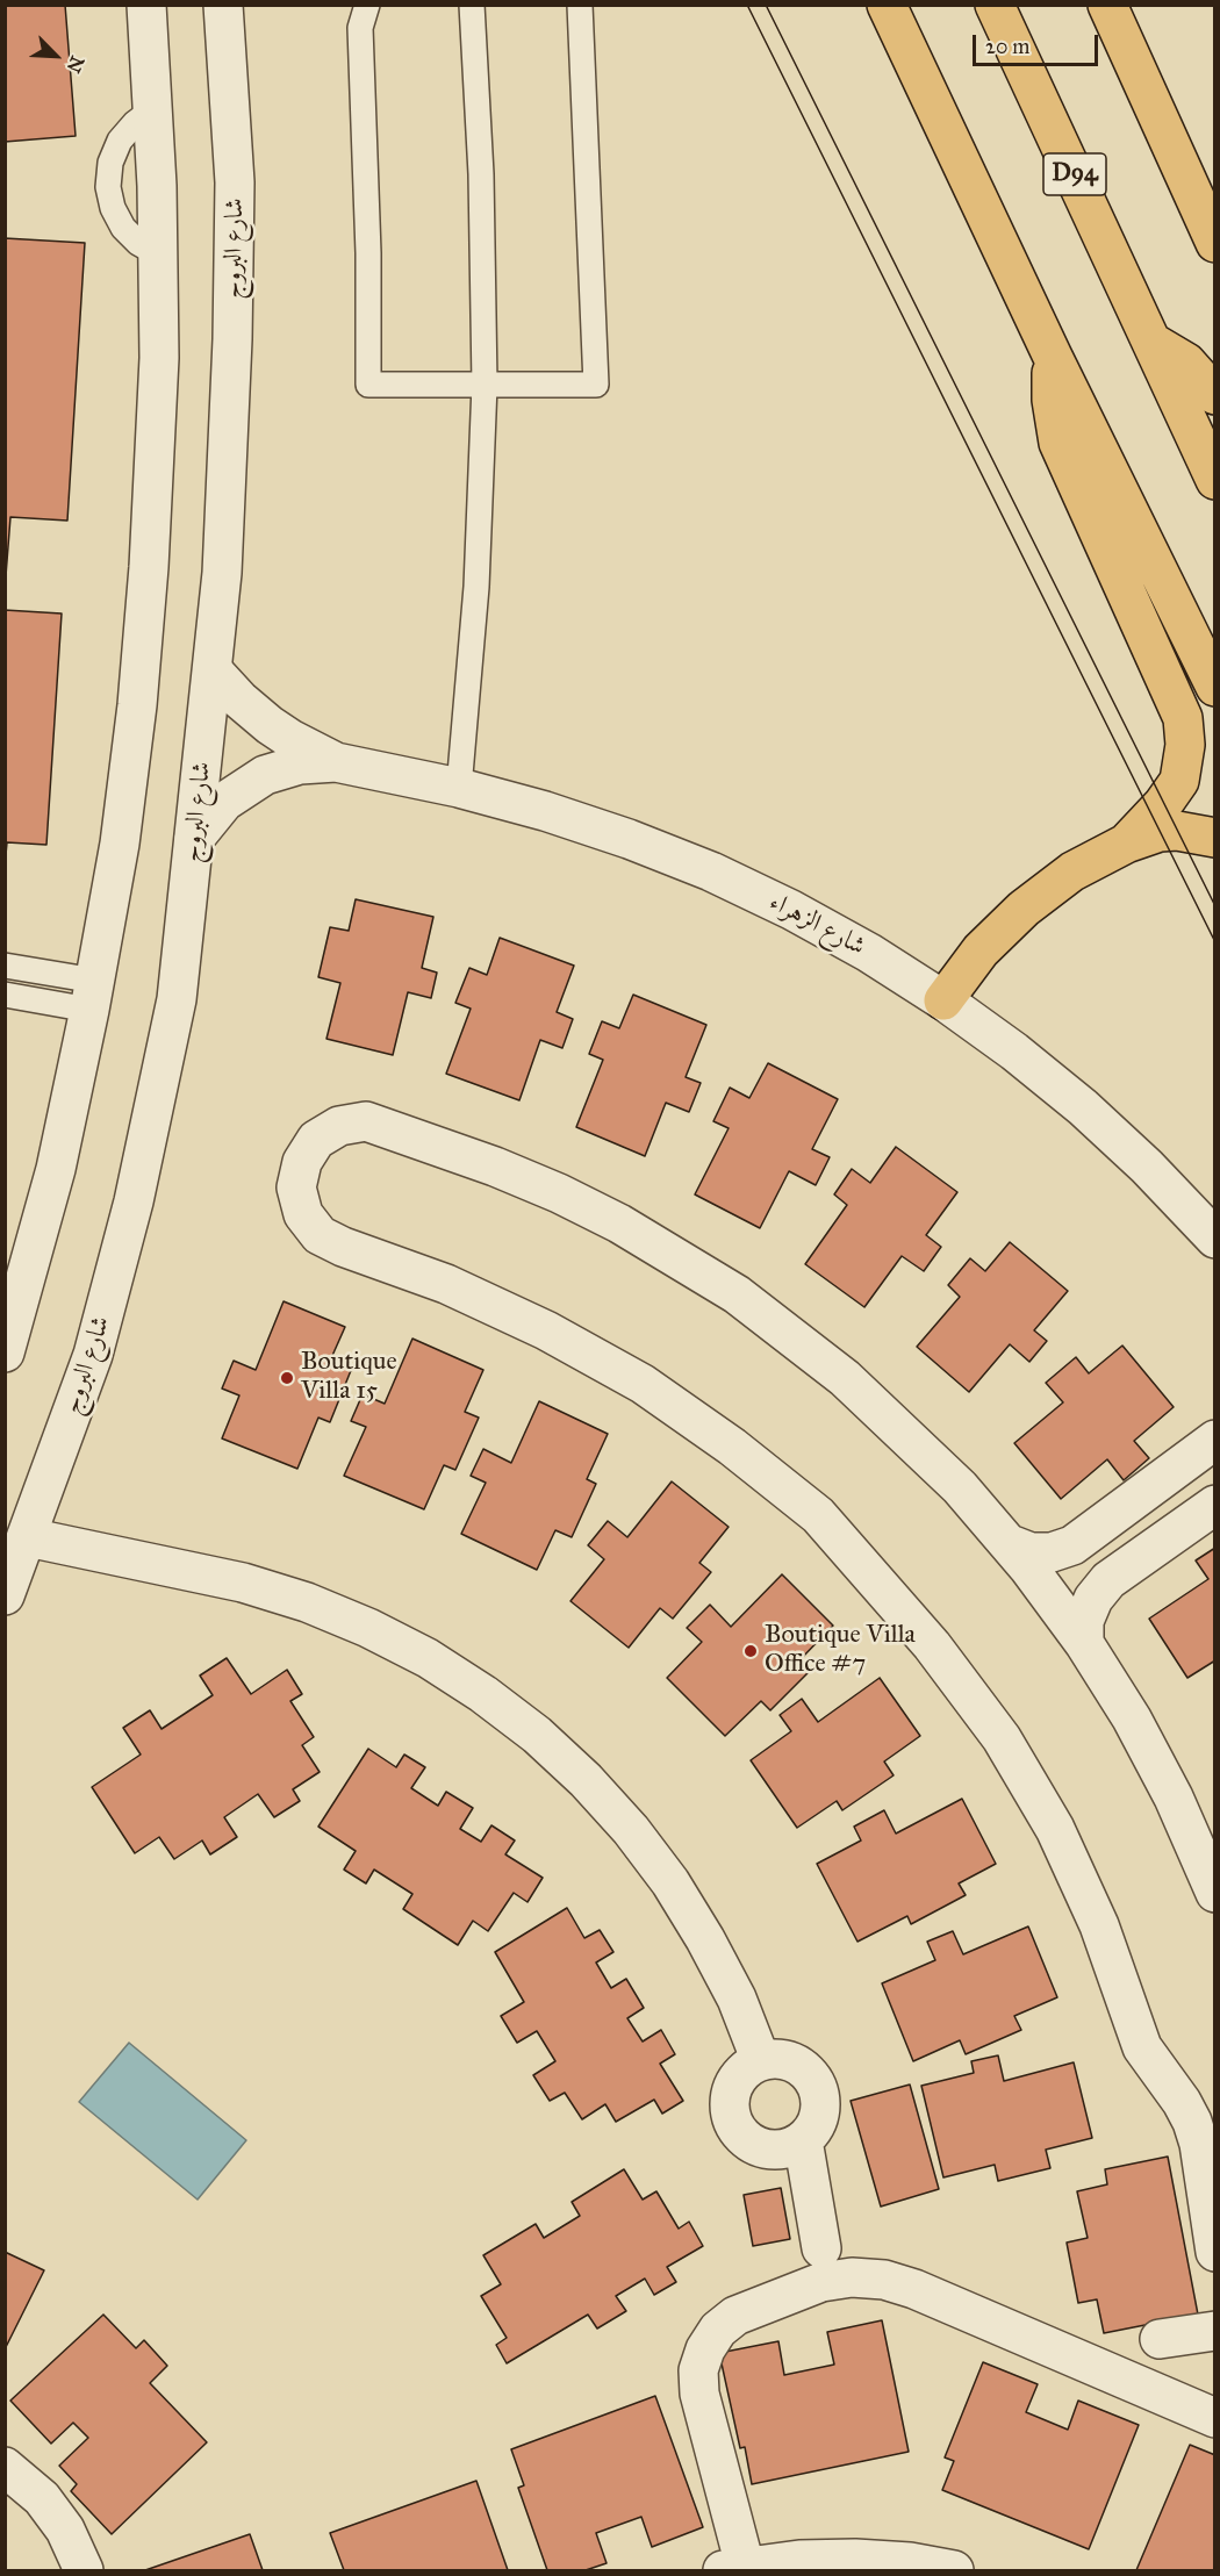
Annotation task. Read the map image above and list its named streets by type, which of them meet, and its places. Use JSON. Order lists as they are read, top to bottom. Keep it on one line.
{"streets":{"main road":["D94"],"street":["شارع البروج","شارع الزهراء"]},"crossings":[["شارع البروج","شارع الزهراء"]],"places":["Boutique Villa 15","Boutique Villa Office #7"],"scale_bar":"20 m","north":"bottom right"}
